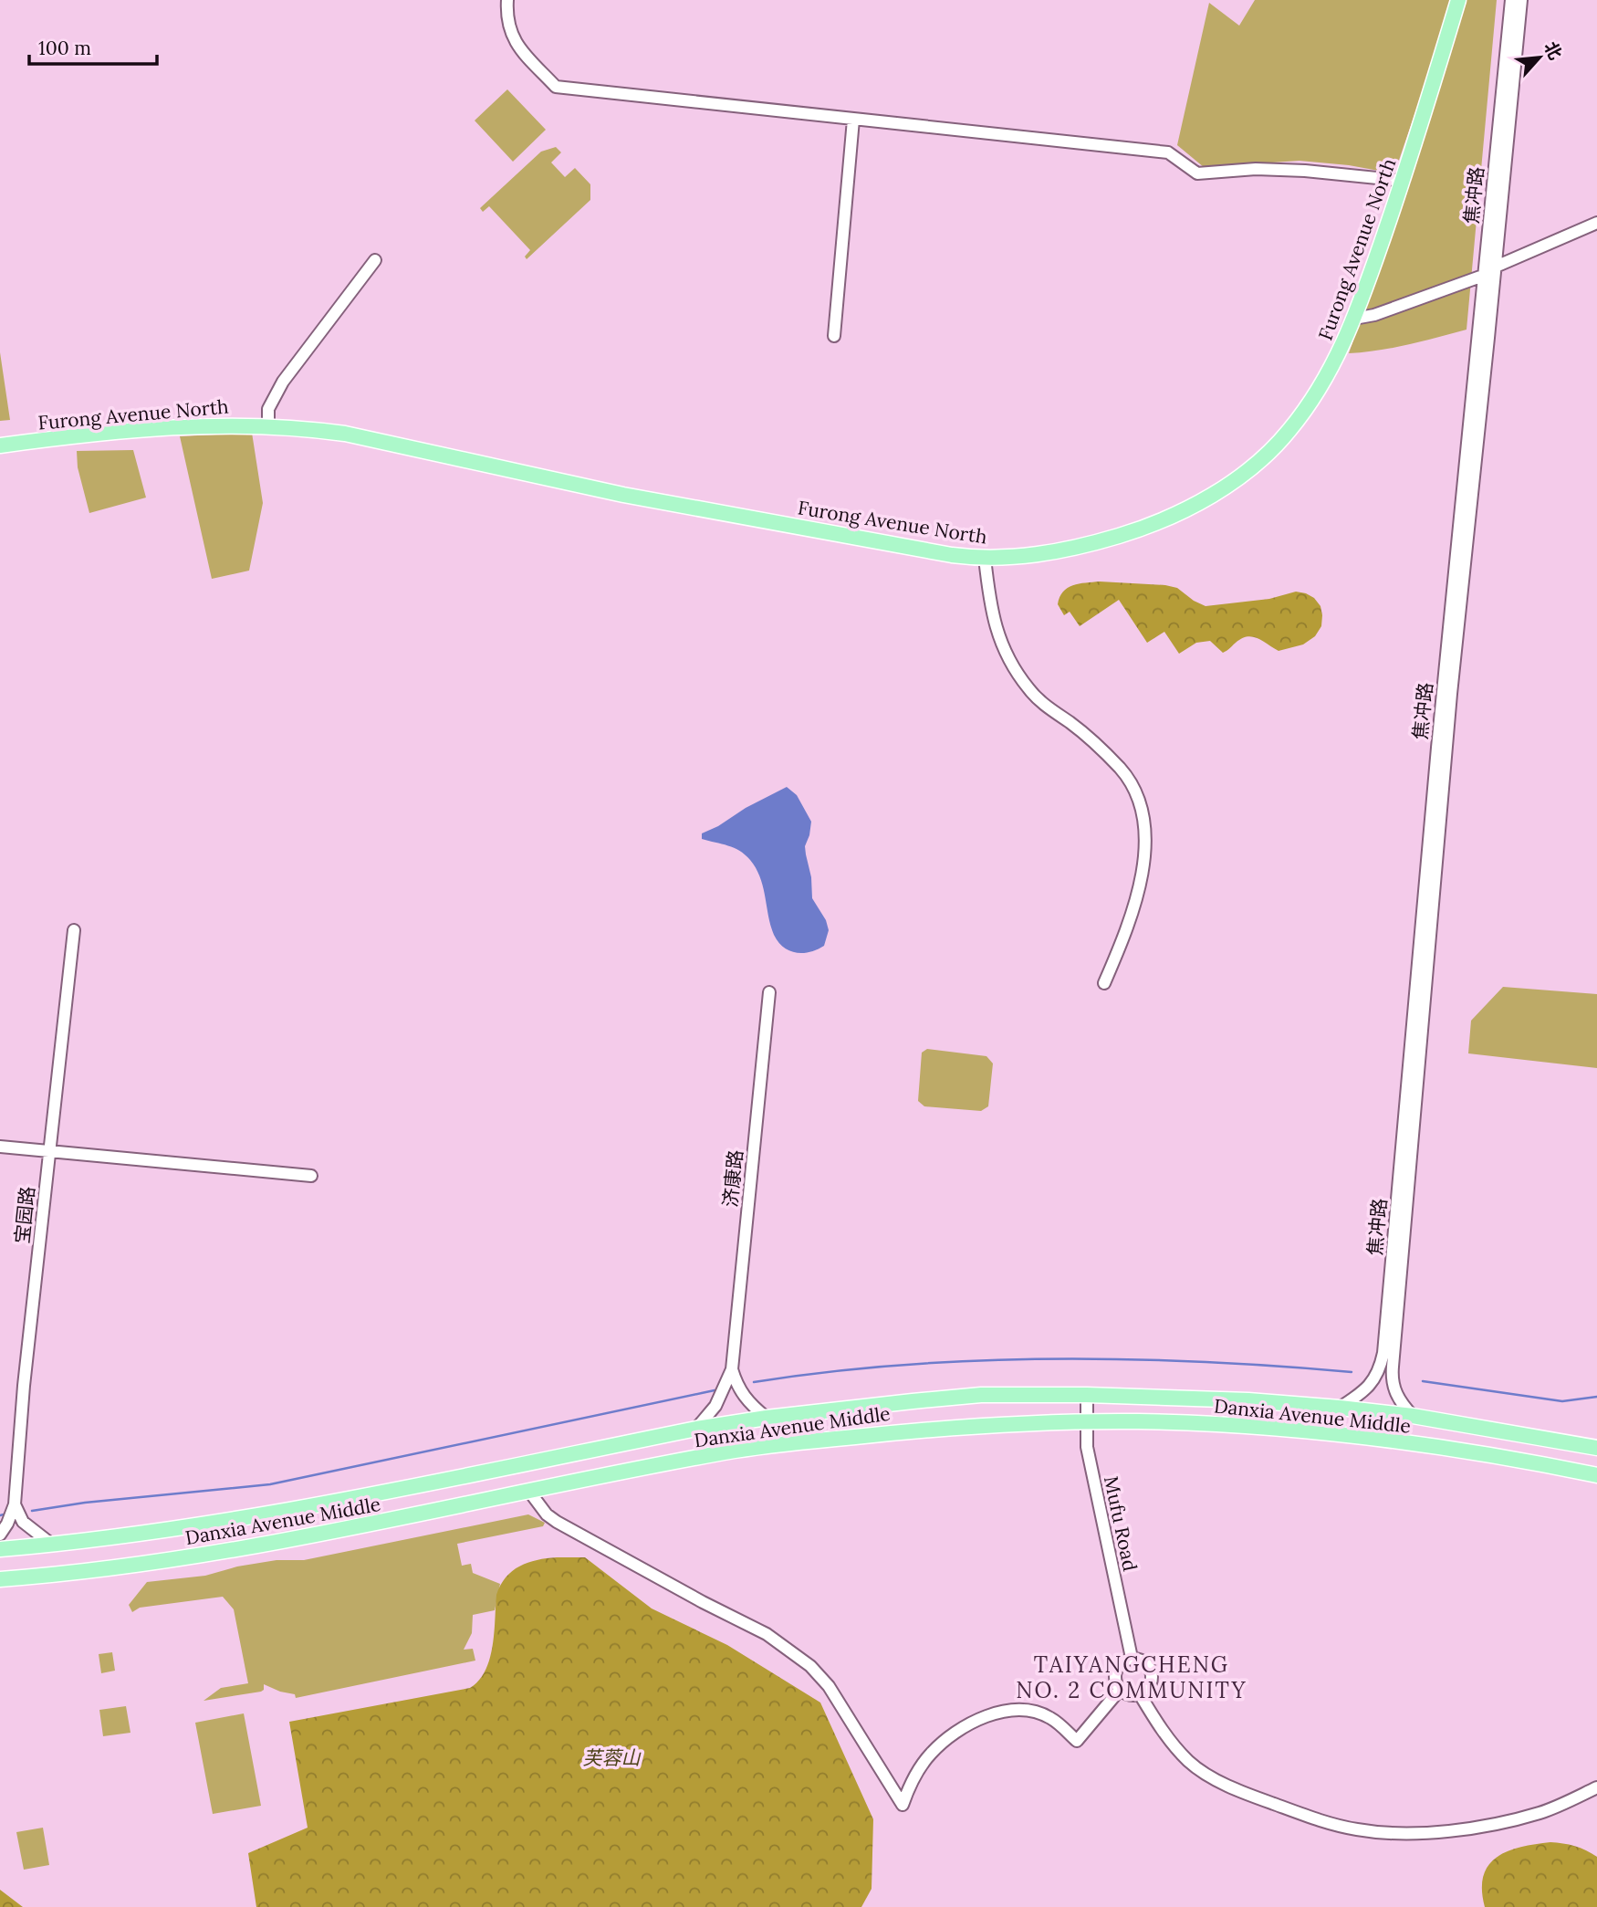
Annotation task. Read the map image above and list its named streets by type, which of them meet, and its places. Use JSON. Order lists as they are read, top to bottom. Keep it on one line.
{"streets":{"main road":["Furong Avenue North","Danxia Avenue Middle"],"street":["焦冲路","济康路","宝园路","Mufu Road"]},"crossings":[["焦冲路","Danxia Avenue Middle"],["济康路","Danxia Avenue Middle"],["Danxia Avenue Middle","Mufu Road"]],"districts":["TAIYANGCHENG NO. 2 COMMUNITY"],"parks":["芙蓉山"],"scale_bar":"100 m","north":"top right"}
